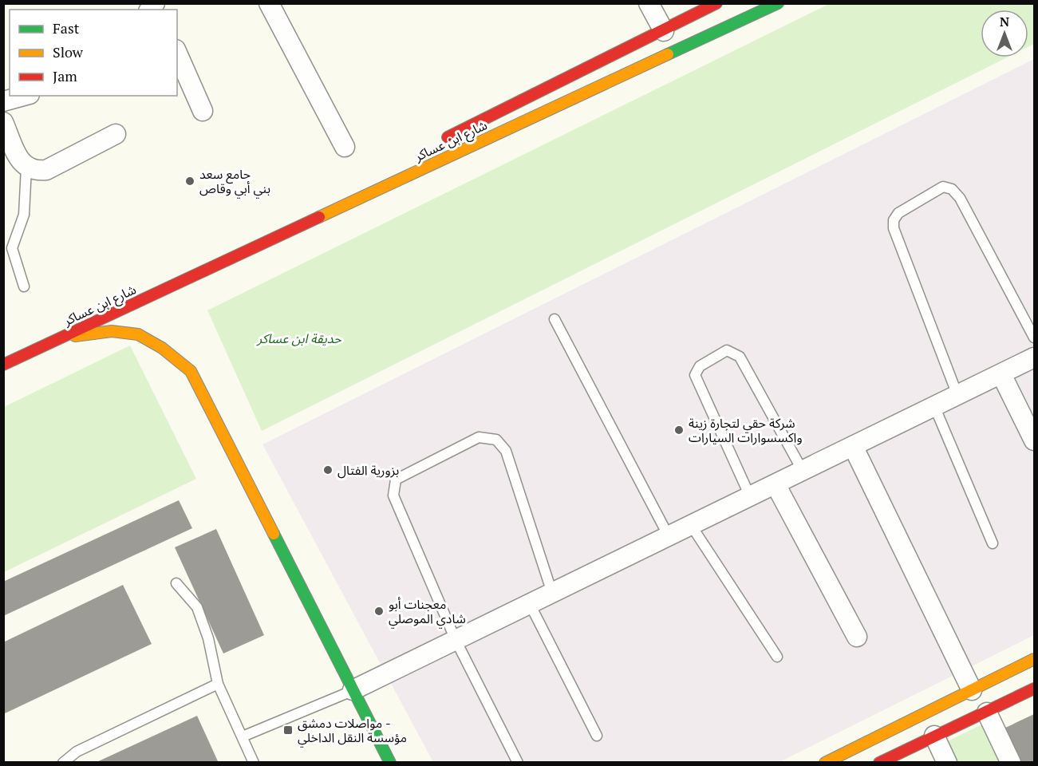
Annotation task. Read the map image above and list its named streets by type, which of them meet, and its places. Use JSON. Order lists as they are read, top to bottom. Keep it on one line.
{"streets":{"main road":["شارع ابن عساكر"]},"parks":["حديقة ابن عساكر"],"places":{"other":["جامع سعد بني أبي وقاص","شركة حقي لتجارة زينة واكسسوارات السيارات","بزورية الفتال","معجنات أبو شادي الموصلي"],"transit":["مواصلات دمشق - مؤسسة النقل الداخلي"]},"legend":["Fast","Slow","Jam"],"north":"top"}
